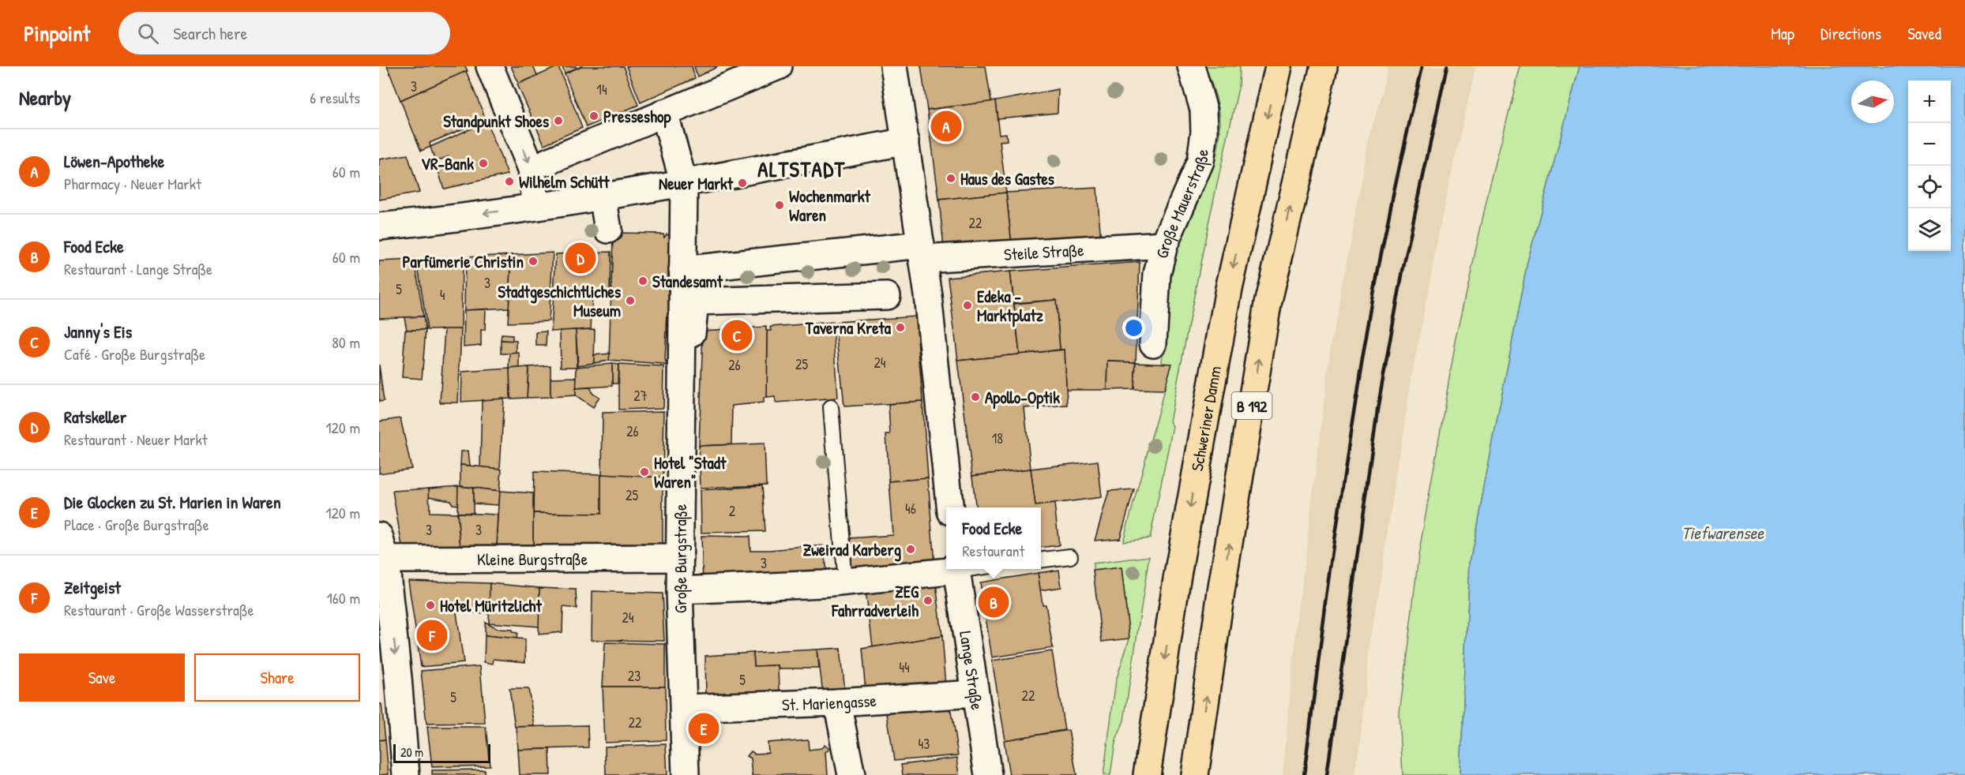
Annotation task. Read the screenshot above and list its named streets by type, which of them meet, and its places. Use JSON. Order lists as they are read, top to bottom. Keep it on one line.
{"streets":{"main road":["B 192","Schweriner Damm"],"street":["Große Mauerstraße","Steile Straße","Kleine Burgstraße","Große Burgstraße","Lange Straße","St. Mariengasse"]},"crossings":[["Große Mauerstraße","Steile Straße"],["Kleine Burgstraße","Große Burgstraße"],["Große Burgstraße","St. Mariengasse"],["Lange Straße","St. Mariengasse"]],"districts":["ALTSTADT"],"water":["Tiefwarensee"],"places":["Presseshop","Standpunkt Shoes","VR-Bank","Haus des Gastes","Wilhelm Schütt","Neuer Markt","Wochenmarkt Waren","Parfümerie Christin","Standesamt","Stadtgeschichtliches Museum","Edeka - Marktplatz","Taverna Kreta","Apollo-Optik","Hotel \"Stadt Waren\"","Zweirad Karberg","ZEG Fahrradverleih","Hotel Müritzlicht"],"house_numbers":["3","14","22","3","5","4","24","25","26","27","26","18","25","46","2","3","3","3","24","44","23","5","22","5","22","43"],"scale_bar":"20 m","north":"right","page":{"header":"Pinpoint","search":"Search here","nav":["Map","Directions","Saved"],"heading":["Nearby","6 results"],"map_buttons":["+","−"],"pins":["A","D","C","B","F","E"],"list":[{"mark":"A","name":"Löwen-Apotheke","note":"Pharmacy · Neuer Markt","value":"60 m"},{"mark":"B","name":"Food Ecke","note":"Restaurant · Lange Straße","value":"60 m"},{"mark":"C","name":"Janny's Eis","note":"Café · Große Burgstraße","value":"80 m"},{"mark":"D","name":"Ratskeller","note":"Restaurant · Neuer Markt","value":"120 m"},{"mark":"E","name":"Die Glocken zu St. Marien in Waren","note":"Place · Große Burgstraße","value":"120 m"},{"mark":"F","name":"Zeitgeist","note":"Restaurant · Große Wasserstraße","value":"160 m"}],"popup":["Food Ecke","Restaurant"],"buttons":["Save","Share"],"scale":"20 m"}}
